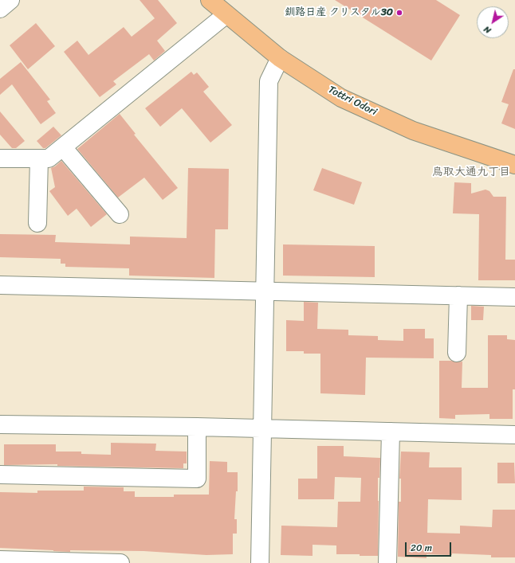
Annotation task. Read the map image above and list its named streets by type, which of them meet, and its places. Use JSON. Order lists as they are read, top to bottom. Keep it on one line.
{"streets":{"highway":["Tottri Odori"]},"districts":["鳥取大通九丁目"],"places":["釧路日産 クリスタル30"],"scale_bar":"20 m","north":"bottom left"}
